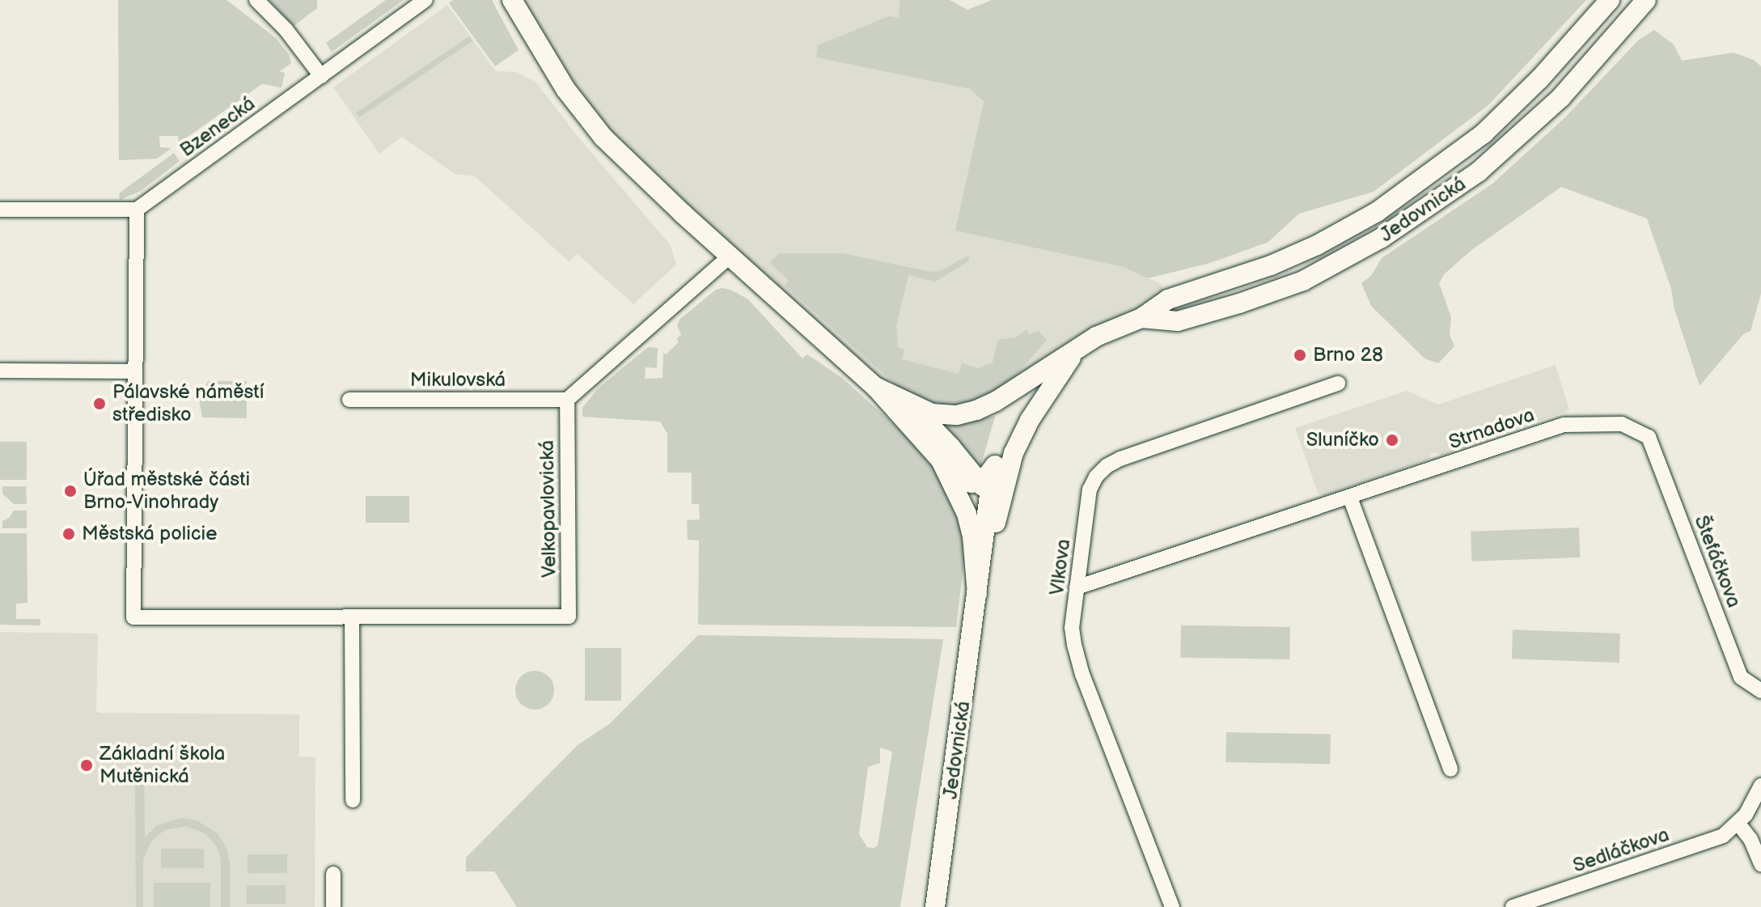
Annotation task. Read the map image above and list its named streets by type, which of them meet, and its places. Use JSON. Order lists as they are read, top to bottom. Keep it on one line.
{"streets":{"main road":["Jedovnická"],"street":["Bzenecká","Mikulovská","Strnadova","Velkopavlovická","Štefáčkova","Vlkova","Sedláčkova"]},"crossings":[["Bzenecká","Velkopavlovická"],["Mikulovská","Velkopavlovická"],["Strnadova","Štefáčkova"],["Strnadova","Vlkova"]],"places":["Brno 28","Pálavské náměstí středisko","Sluníčko","Úřad městské části Brno-Vinohrady","Městská policie","Základní škola Mutěnická"]}
